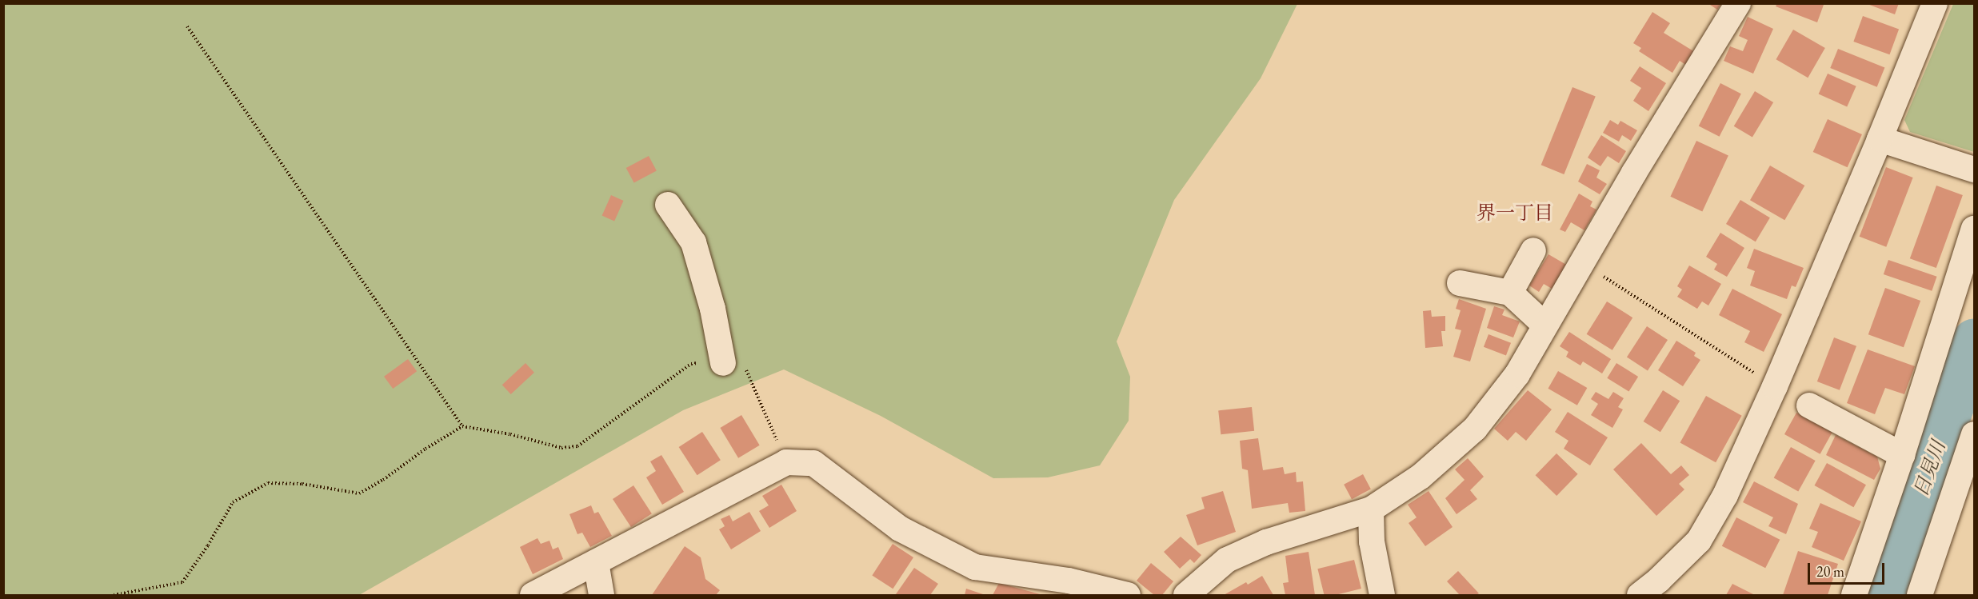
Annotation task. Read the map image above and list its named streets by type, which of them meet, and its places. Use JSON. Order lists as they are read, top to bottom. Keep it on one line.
{"districts":["界一丁目"],"water":["日見川"],"scale_bar":"20 m"}
